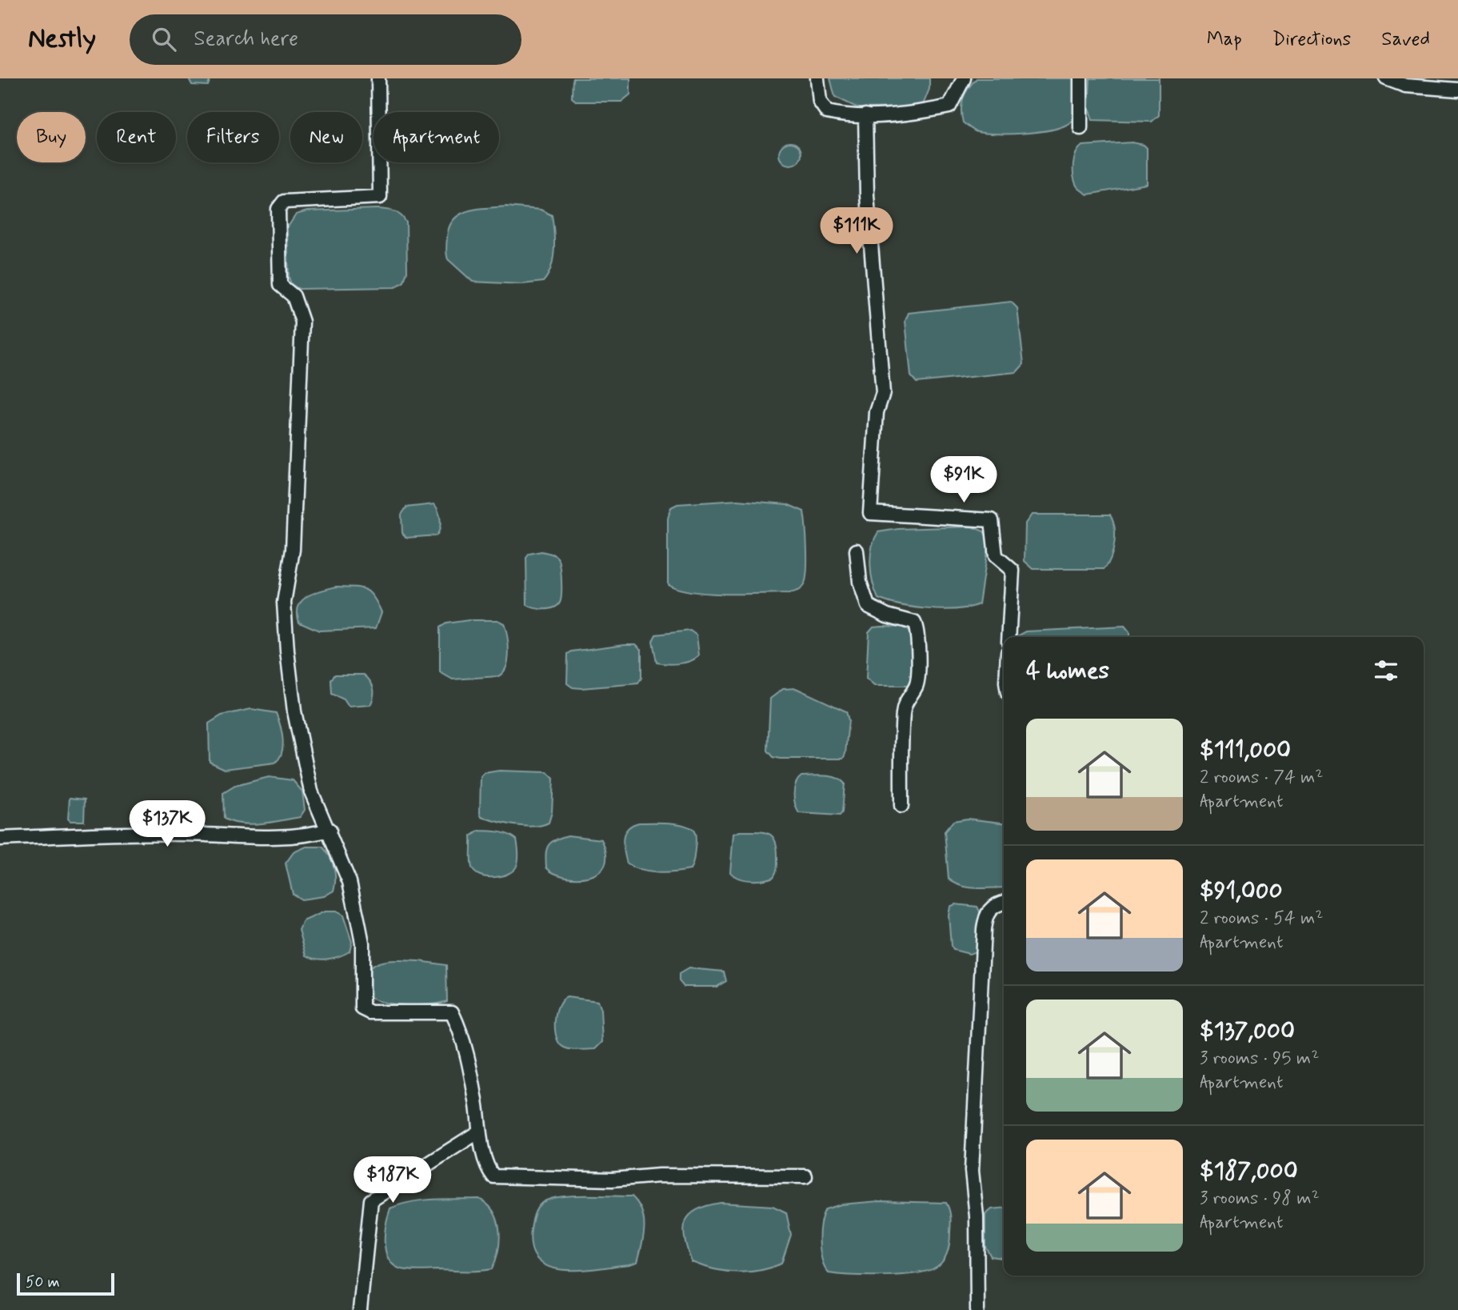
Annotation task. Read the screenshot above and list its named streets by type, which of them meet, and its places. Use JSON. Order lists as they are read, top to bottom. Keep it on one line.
{"scale_bar":"50 m","page":{"header":"Nestly","search":"Search here","nav":["Map","Directions","Saved"],"chip":["Buy","Rent","Filters","New","Apartment"],"price":["$111K","$91K","$137K","$187K"],"heading":"4 homes","list":[{"name":"$111,000","note":"2 rooms · 74 m² · Apartment"},{"name":"$91,000","note":"2 rooms · 54 m² · Apartment"},{"name":"$137,000","note":"3 rooms · 95 m² · Apartment"},{"name":"$187,000","note":"3 rooms · 98 m² · Apartment"}],"scale":"50 m"}}
